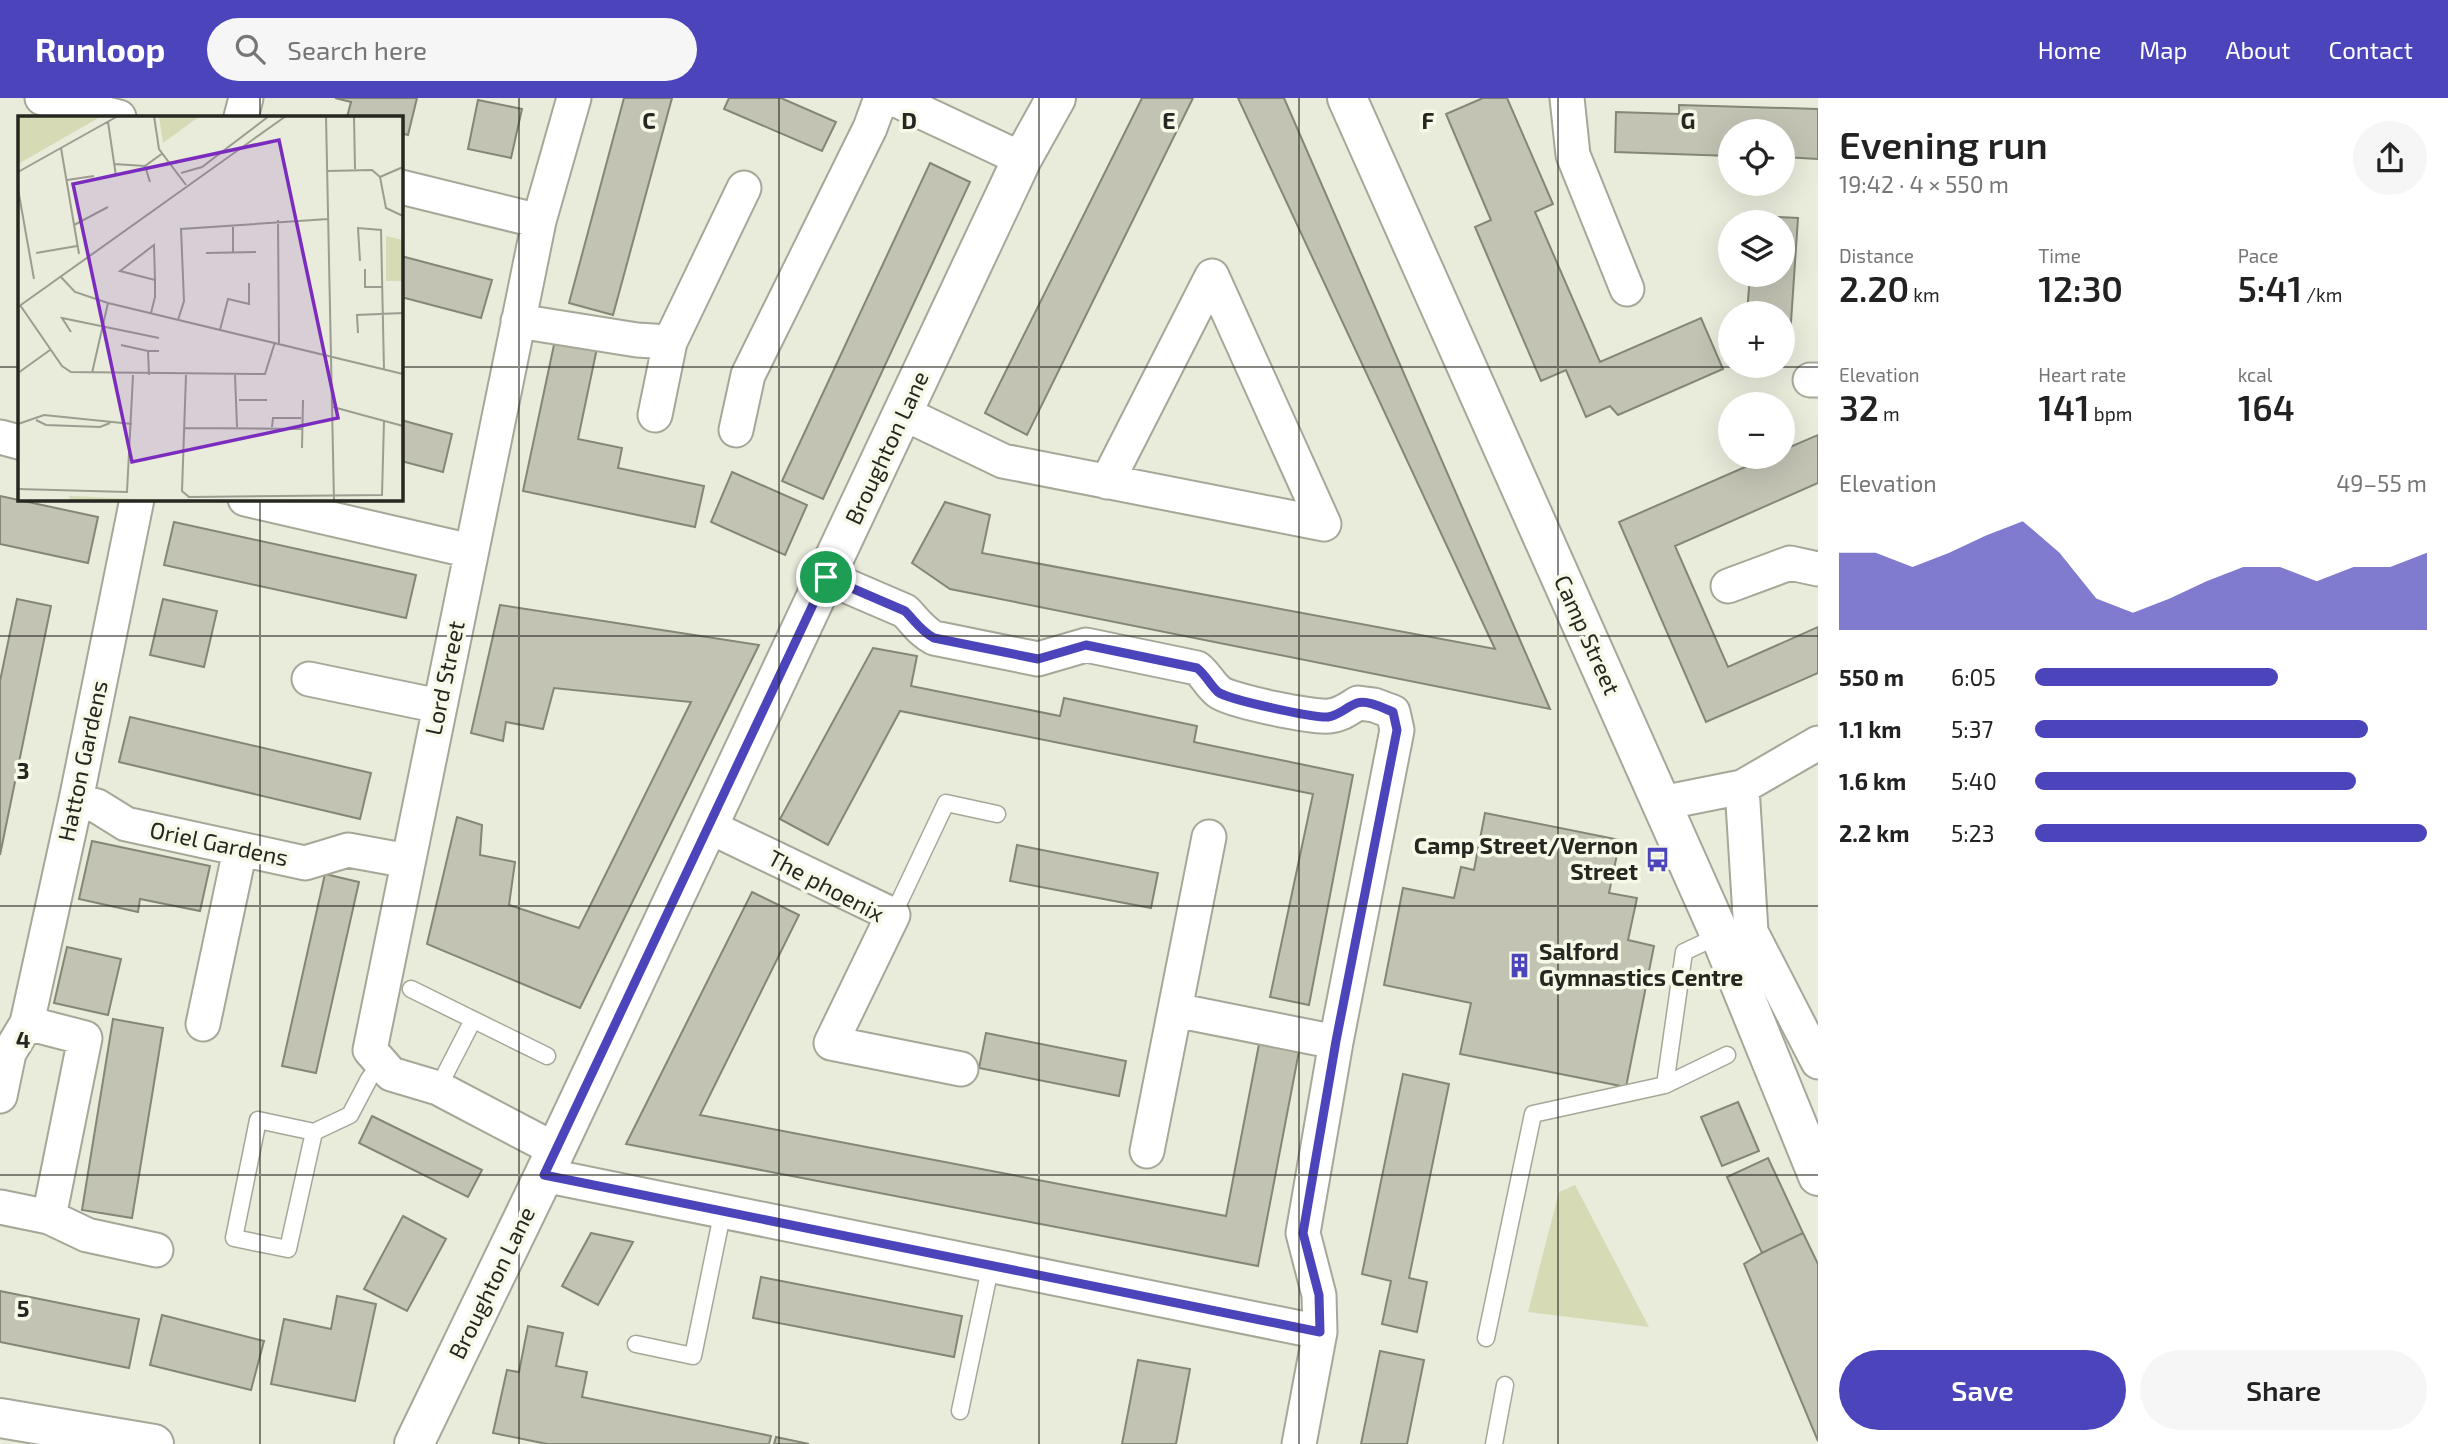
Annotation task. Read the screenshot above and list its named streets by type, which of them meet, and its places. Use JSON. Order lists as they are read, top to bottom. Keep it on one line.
{"streets":{"street":["Broughton Lane","Camp Street","Lord Street","Hatton Gardens","Oriel Gardens","The phoenix"]},"crossings":[["Broughton Lane","The phoenix"],["Lord Street","Oriel Gardens"],["Hatton Gardens","Oriel Gardens"]],"places":{"bus stop":["Camp Street/Vernon Street"],"building":["Salford Gymnastics Centre"]},"page":{"header":"Runloop","search":"Search here","nav":["Home","Map","About","Contact"],"heading":["Evening run","19:42 · 4 × 550 m"],"map_buttons":["+","−"],"stats":[["Distance","2.20 km"],["Time","12:30"],["Pace","5:41 /km"],["Elevation","32 m"],["Heart rate","141 bpm"],["kcal","164"]],"chart":["Elevation","49–55 m"],"list":[{"name":"550 m","note":"6:05"},{"name":"1.1 km","note":"5:37"},{"name":"1.6 km","note":"5:40"},{"name":"2.2 km","note":"5:23"}],"buttons":["Save","Share"]},"grid":{"columns":["C","D","E","F","G"],"rows":["3","4","5"]}}
